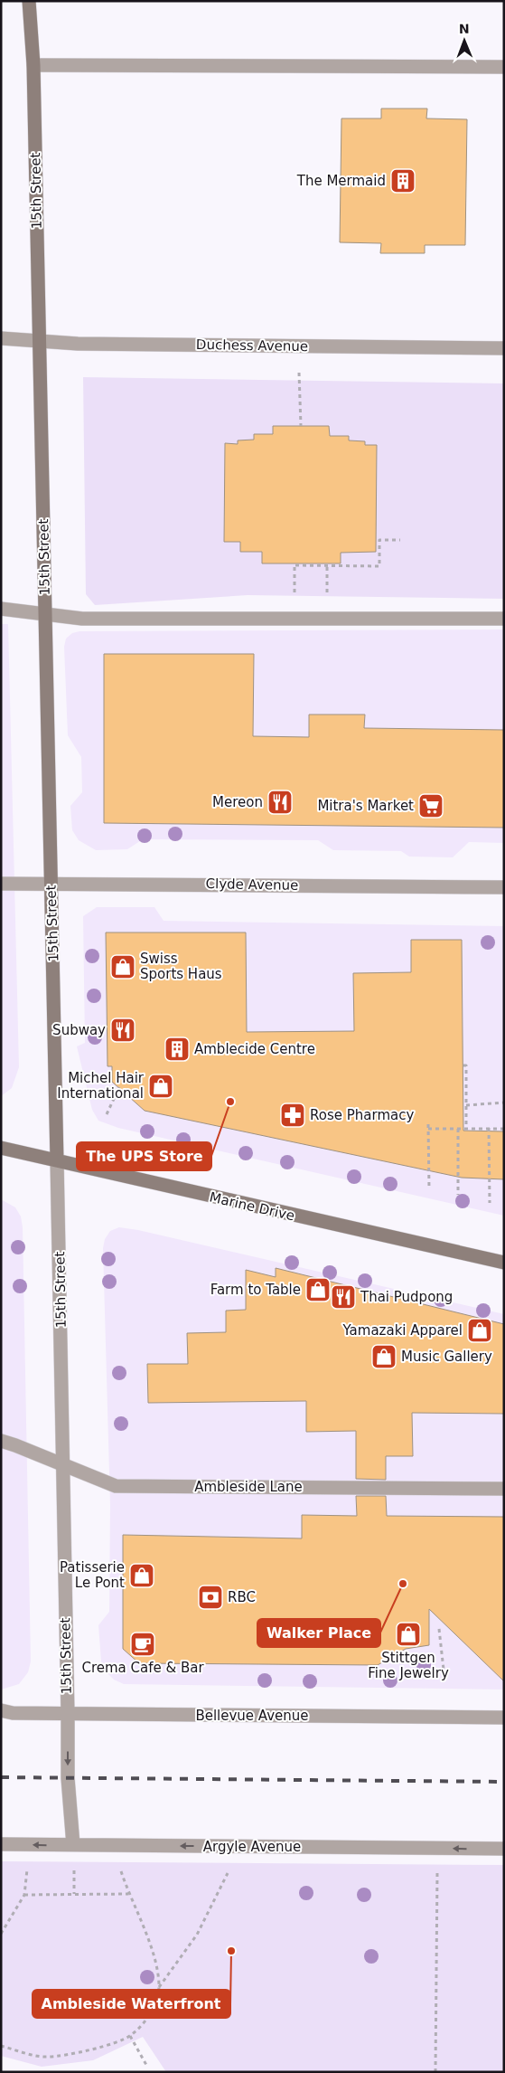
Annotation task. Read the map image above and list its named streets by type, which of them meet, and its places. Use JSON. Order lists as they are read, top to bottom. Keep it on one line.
{"streets":{"main road":["15th Street","Marine Drive"],"street":["Duchess Avenue","Clyde Avenue","Ambleside Lane","Bellevue Avenue","Argyle Avenue"]},"crossings":[["15th Street","Duchess Avenue"],["15th Street","Clyde Avenue"],["15th Street","Marine Drive"],["15th Street","Ambleside Lane"],["15th Street","Bellevue Avenue"],["15th Street","Argyle Avenue"]],"one_way":["Argyle Avenue"],"places":{"building":["The Mermaid","Amblecide Centre"],"restaurant":["Mereon","Subway","Thai Pudpong"],"supermarket":["Mitra's Market"],"shop":["Swiss Sports Haus","Michel Hair International","Farm to Table","Yamazaki Apparel","Music Gallery","Patisserie Le Pont","Stittgen Fine Jewelry"],"other":["The UPS Store","Walker Place","Ambleside Waterfront"],"pharmacy":["Rose Pharmacy"],"bank":["RBC"],"cafe":["Crema Cafe & Bar"]},"north":"top"}
